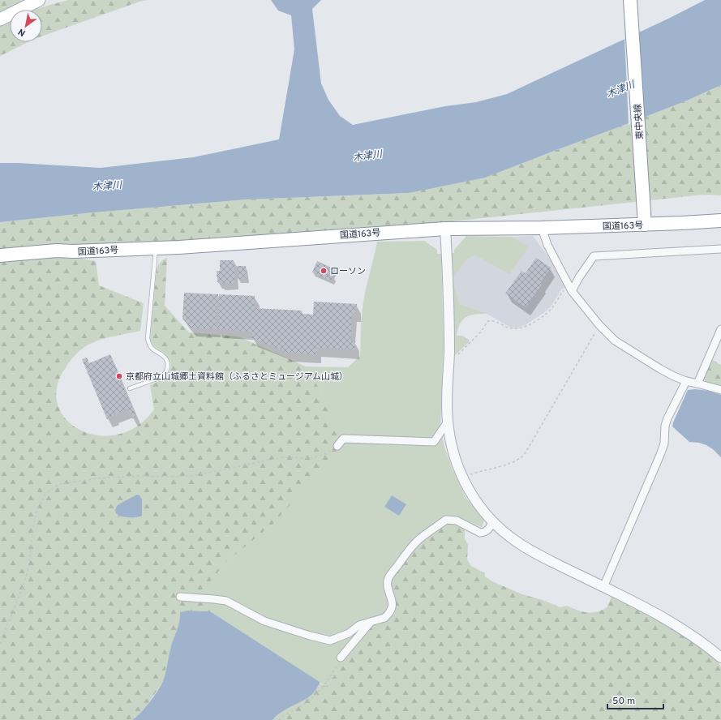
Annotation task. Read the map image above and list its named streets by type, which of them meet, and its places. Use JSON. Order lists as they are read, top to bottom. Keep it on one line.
{"streets":{"highway":["東中央線","国道163号"]},"crossings":[["東中央線","国道163号"]],"water":["木津川"],"places":["ローソン","京都府立山城郷土資料館（ふるさとミュージアム山城）"],"scale_bar":"50 m","north":"bottom left"}
